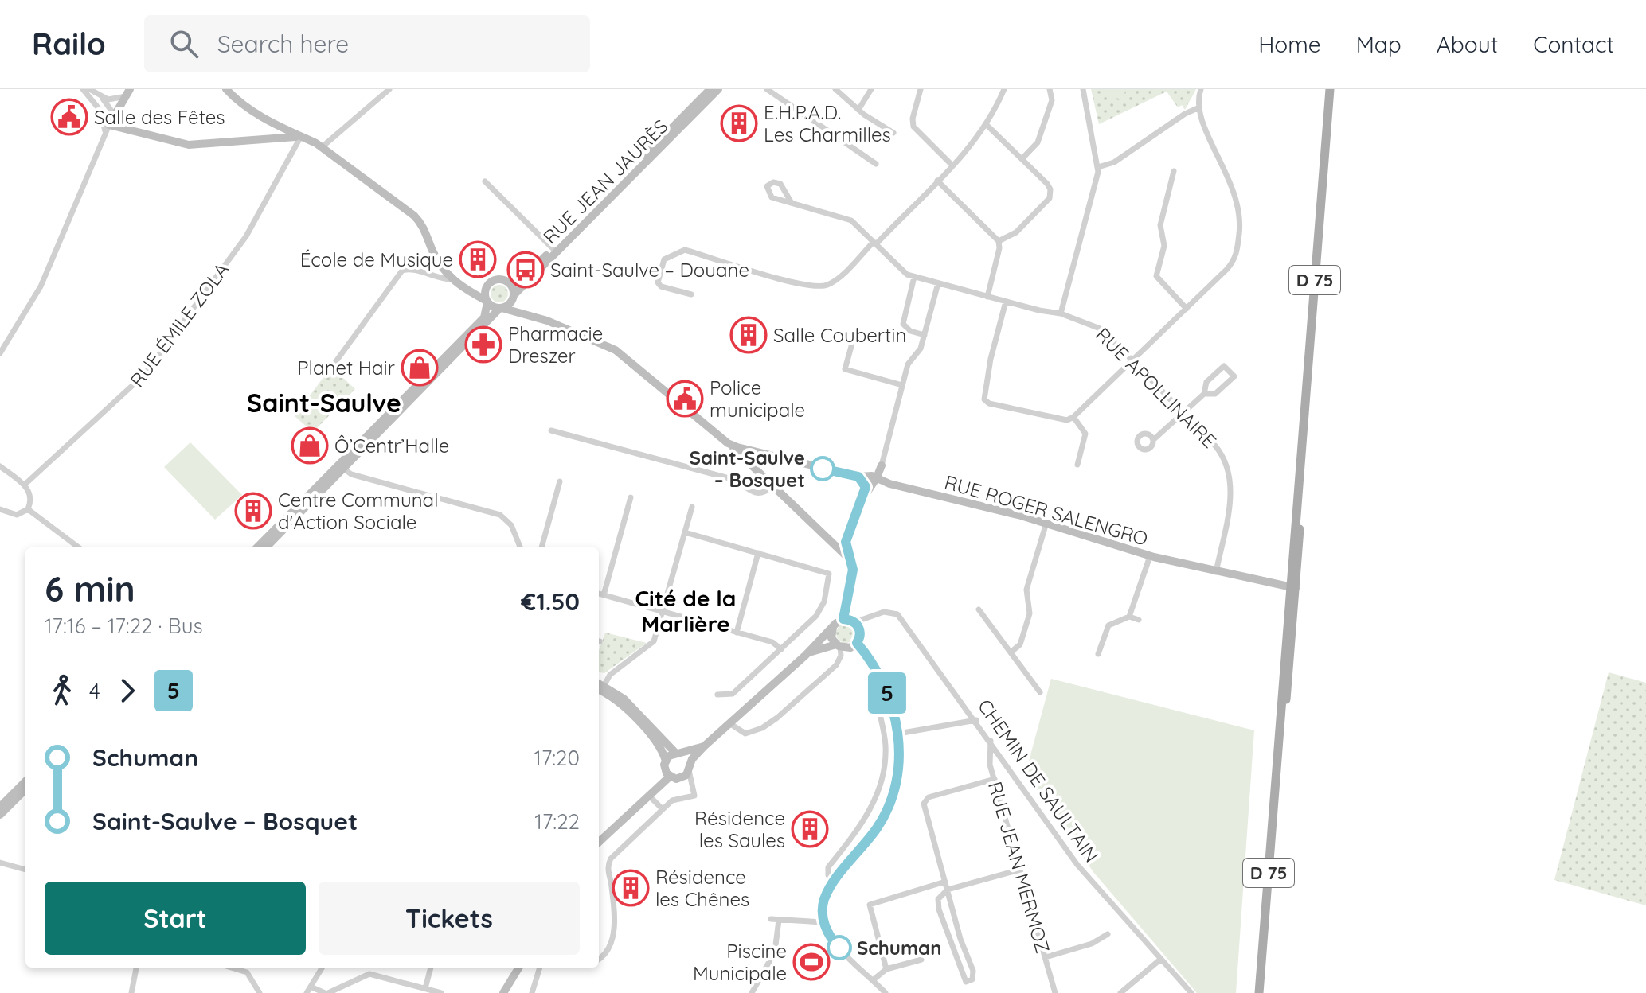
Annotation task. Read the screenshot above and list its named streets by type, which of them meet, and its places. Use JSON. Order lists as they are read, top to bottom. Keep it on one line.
{"streets":{"main road":["D 75"],"street":["RUE JEAN JAURÈS","RUE ÉMILE ZOLA","RUE APOLLINAIRE","RUE ROGER SALENGRO","CHEMIN DE SAULTAIN","RUE JEAN MERMOZ"]},"crossings":[["D 75","RUE ROGER SALENGRO"],["RUE APOLLINAIRE","RUE ROGER SALENGRO"],["CHEMIN DE SAULTAIN","RUE JEAN MERMOZ"]],"districts":["Saint-Saulve","Cité de la Marlière"],"places":{"public building":["Salle des Fêtes","Police municipale"],"building":["E.H.P.A.D. Les Charmilles","École de Musique","Salle Coubertin","Centre Communal d'Action Sociale","Résidence les Saules","Résidence les Chênes"],"bus stop":["Saint-Saulve – Douane"],"pharmacy":["Pharmacie Dreszer"],"shop":["Planet Hair","Ô’Centr’Halle"],"other":["Saint-Saulve – Bosquet","Schuman"],"sports":["Piscine Municipale"]},"lines":["bus line 5"],"page":{"header":"Railo","search":"Search here","nav":["Home","Map","About","Contact"],"on_map":"5","heading":["6 min","17:16 – 17:22 · Bus","€1.50"],"legs":["4","5"],"list":[{"name":"Schuman","value":"17:20"},{"name":"Saint-Saulve – Bosquet","value":"17:22"}],"buttons":["Start","Tickets"]}}
